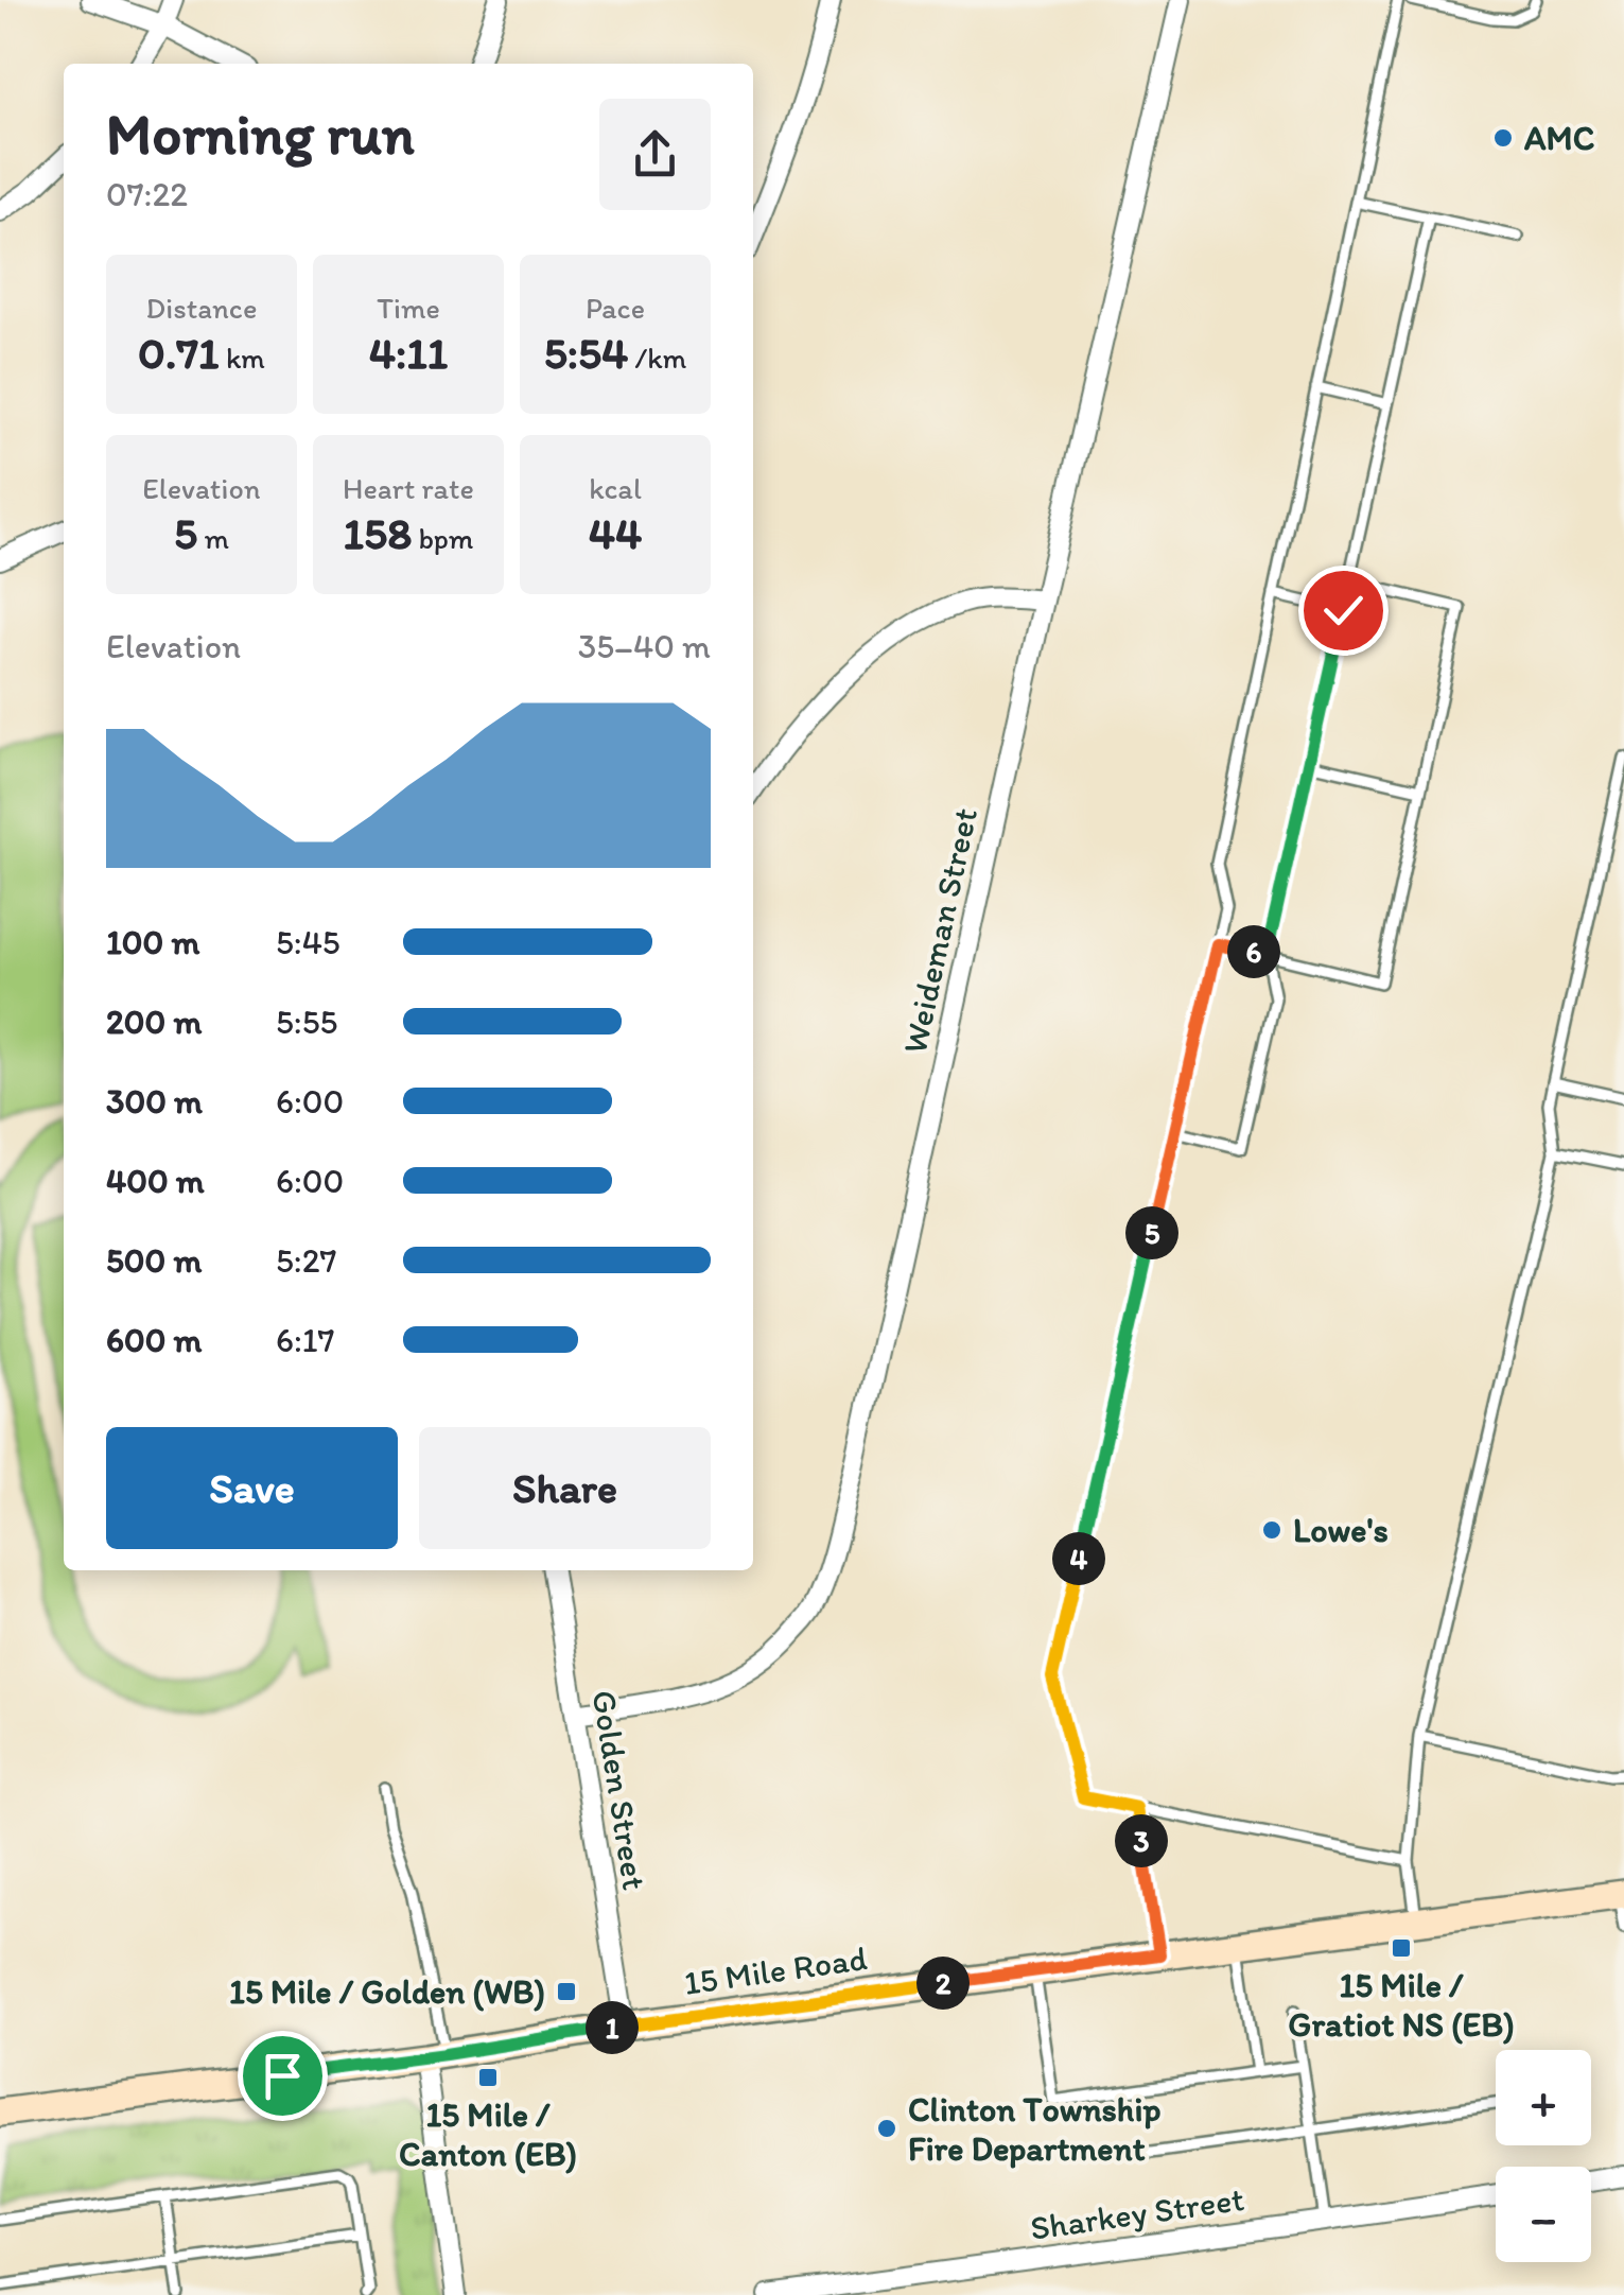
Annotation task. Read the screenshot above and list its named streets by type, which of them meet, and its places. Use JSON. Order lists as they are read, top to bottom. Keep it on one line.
{"streets":{"main road":["15 Mile Road"],"street":["Weideman Street","Golden Street","Sharkey Street"]},"crossings":[["Weideman Street","Golden Street"],["Golden Street","15 Mile Road"]],"places":{"other":["AMC","Lowe's","Clinton Township Fire Department"],"transit":["15 Mile / Gratiot NS (EB)","15 Mile / Golden (WB)","15 Mile / Canton (EB)"]},"page":{"heading":["Morning run","07:22"],"stats":[["Distance","0.71 km"],["Time","4:11"],["Pace","5:54 /km"],["Elevation","5 m"],["Heart rate","158 bpm"],["kcal","44"]],"chart":["Elevation","35–40 m"],"list":[{"name":"100 m","note":"5:45"},{"name":"200 m","note":"5:55"},{"name":"300 m","note":"6:00"},{"name":"400 m","note":"6:00"},{"name":"500 m","note":"5:27"},{"name":"600 m","note":"6:17"}],"pins":["6","5","4","3","2","1"],"buttons":["Save","Share"],"map_buttons":["+","−"]}}
